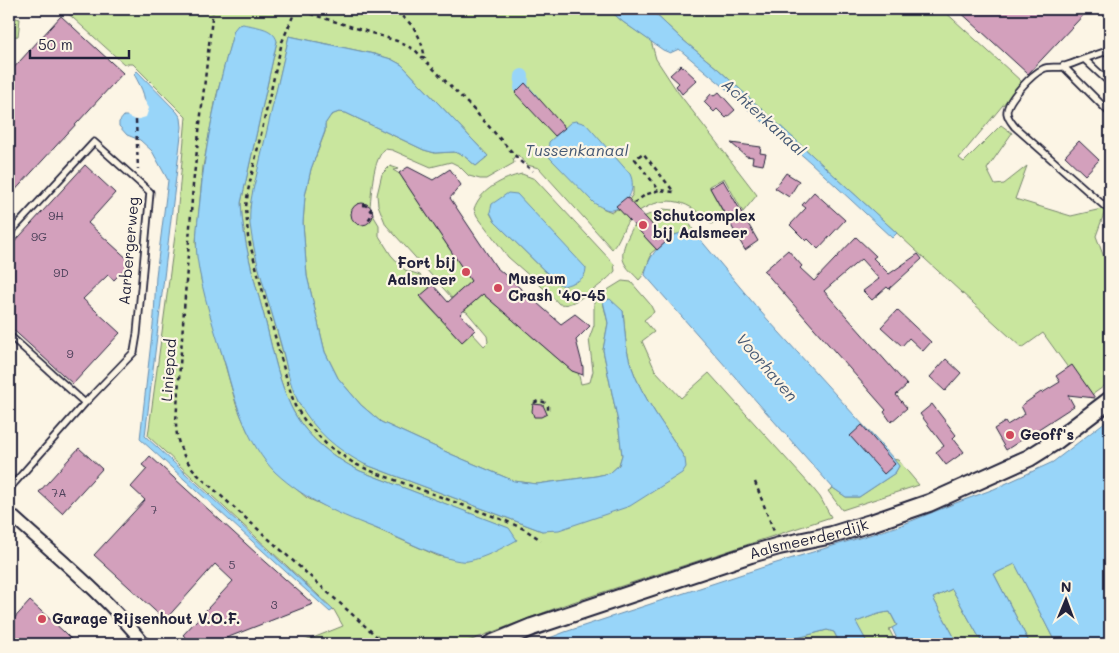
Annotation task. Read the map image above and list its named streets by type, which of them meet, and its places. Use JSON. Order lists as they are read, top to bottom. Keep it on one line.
{"streets":{"street":["Aalsmeerderdijk"],"lane":["Aarbergerweg"],"path":["Liniepad"]},"water":["Achterkanaal","Tussenkanaal","Voorhaven"],"places":["Schutcomplex bij Aalsmeer","Fort bij Aalsmeer","Museum Crash '40-45","Geoff's","Garage Rijsenhout V.O.F."],"house_numbers":["9H","9G","9D","9","7A","7","5","3"],"scale_bar":"50 m","north":"top"}
